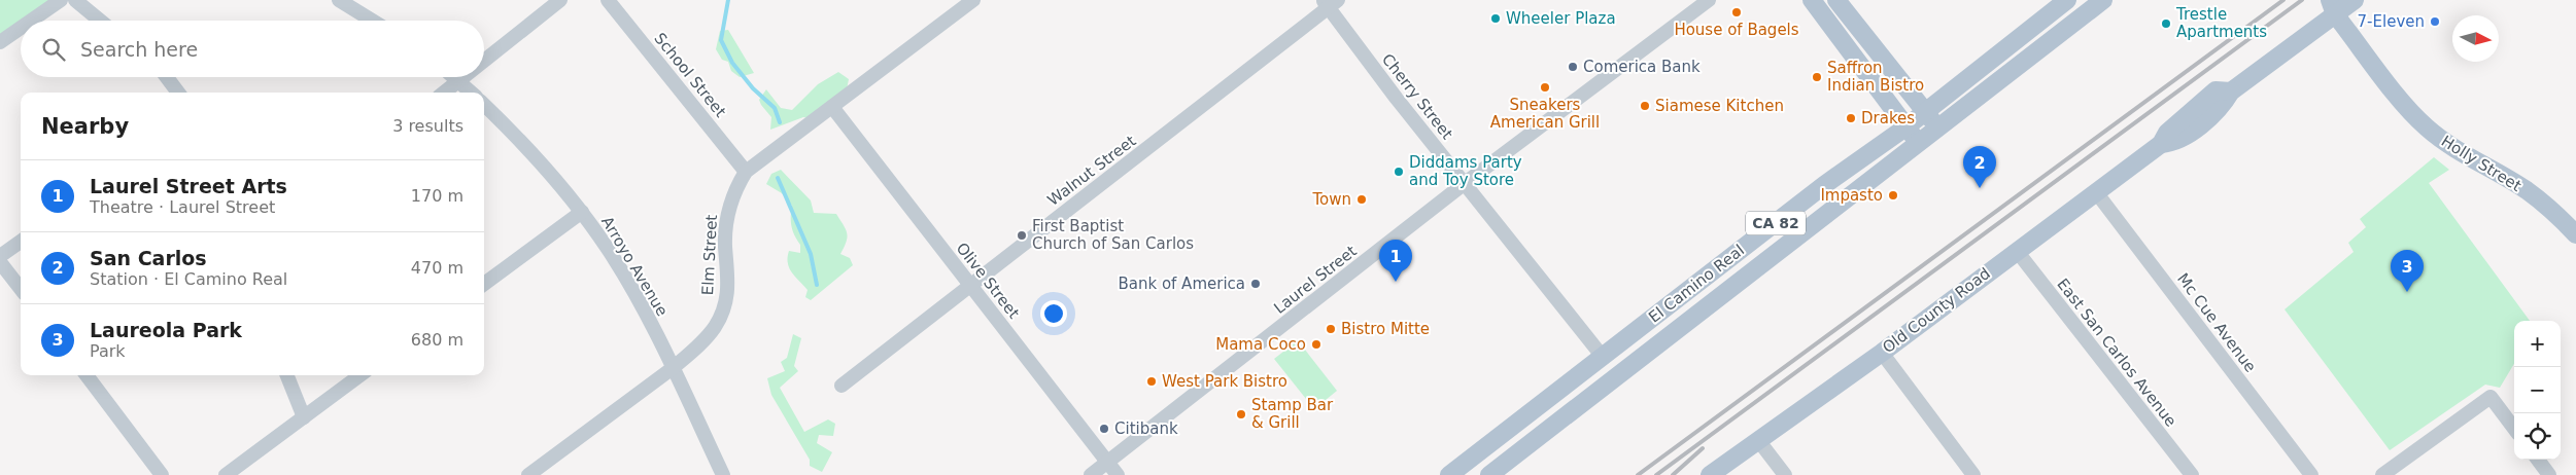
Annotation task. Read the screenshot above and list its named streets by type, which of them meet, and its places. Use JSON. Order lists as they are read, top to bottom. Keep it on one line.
{"streets":{"main road":["Holly Street","CA 82","El Camino Real","Old County Road"],"street":["School Street","Cherry Street","Walnut Street","Elm Street","Arroyo Avenue","Laurel Street","Olive Street","Mc Cue Avenue","East San Carlos Avenue"]},"crossings":[["School Street","Elm Street"],["Cherry Street","Walnut Street"],["Cherry Street","Laurel Street"],["Cherry Street","El Camino Real"],["Holly Street","Old County Road"],["Walnut Street","Olive Street"],["Elm Street","Arroyo Avenue"],["Elm Street","Olive Street"],["Laurel Street","Olive Street"],["Old County Road","Mc Cue Avenue"],["Old County Road","East San Carlos Avenue"]],"places":["House of Bagels","Wheeler Plaza","7-Eleven","Trestle Apartments","Comerica Bank","Saffron Indian Bistro","Sneakers American Grill","Siamese Kitchen","Drakes","Diddams Party and Toy Store","Impasto","Town","First Baptist Church of San Carlos","Bank of America","Bistro Mitte","Mama Coco","West Park Bistro","Stamp Bar & Grill","Citibank"],"north":"right","page":{"search":"Search here","heading":["Nearby","3 results"],"pins":["2","1","3"],"list":[{"mark":"1","name":"Laurel Street Arts","note":"Theatre · Laurel Street","value":"170 m"},{"mark":"2","name":"San Carlos","note":"Station · El Camino Real","value":"470 m"},{"mark":"3","name":"Laureola Park","note":"Park","value":"680 m"}],"map_buttons":["+","−"]}}
